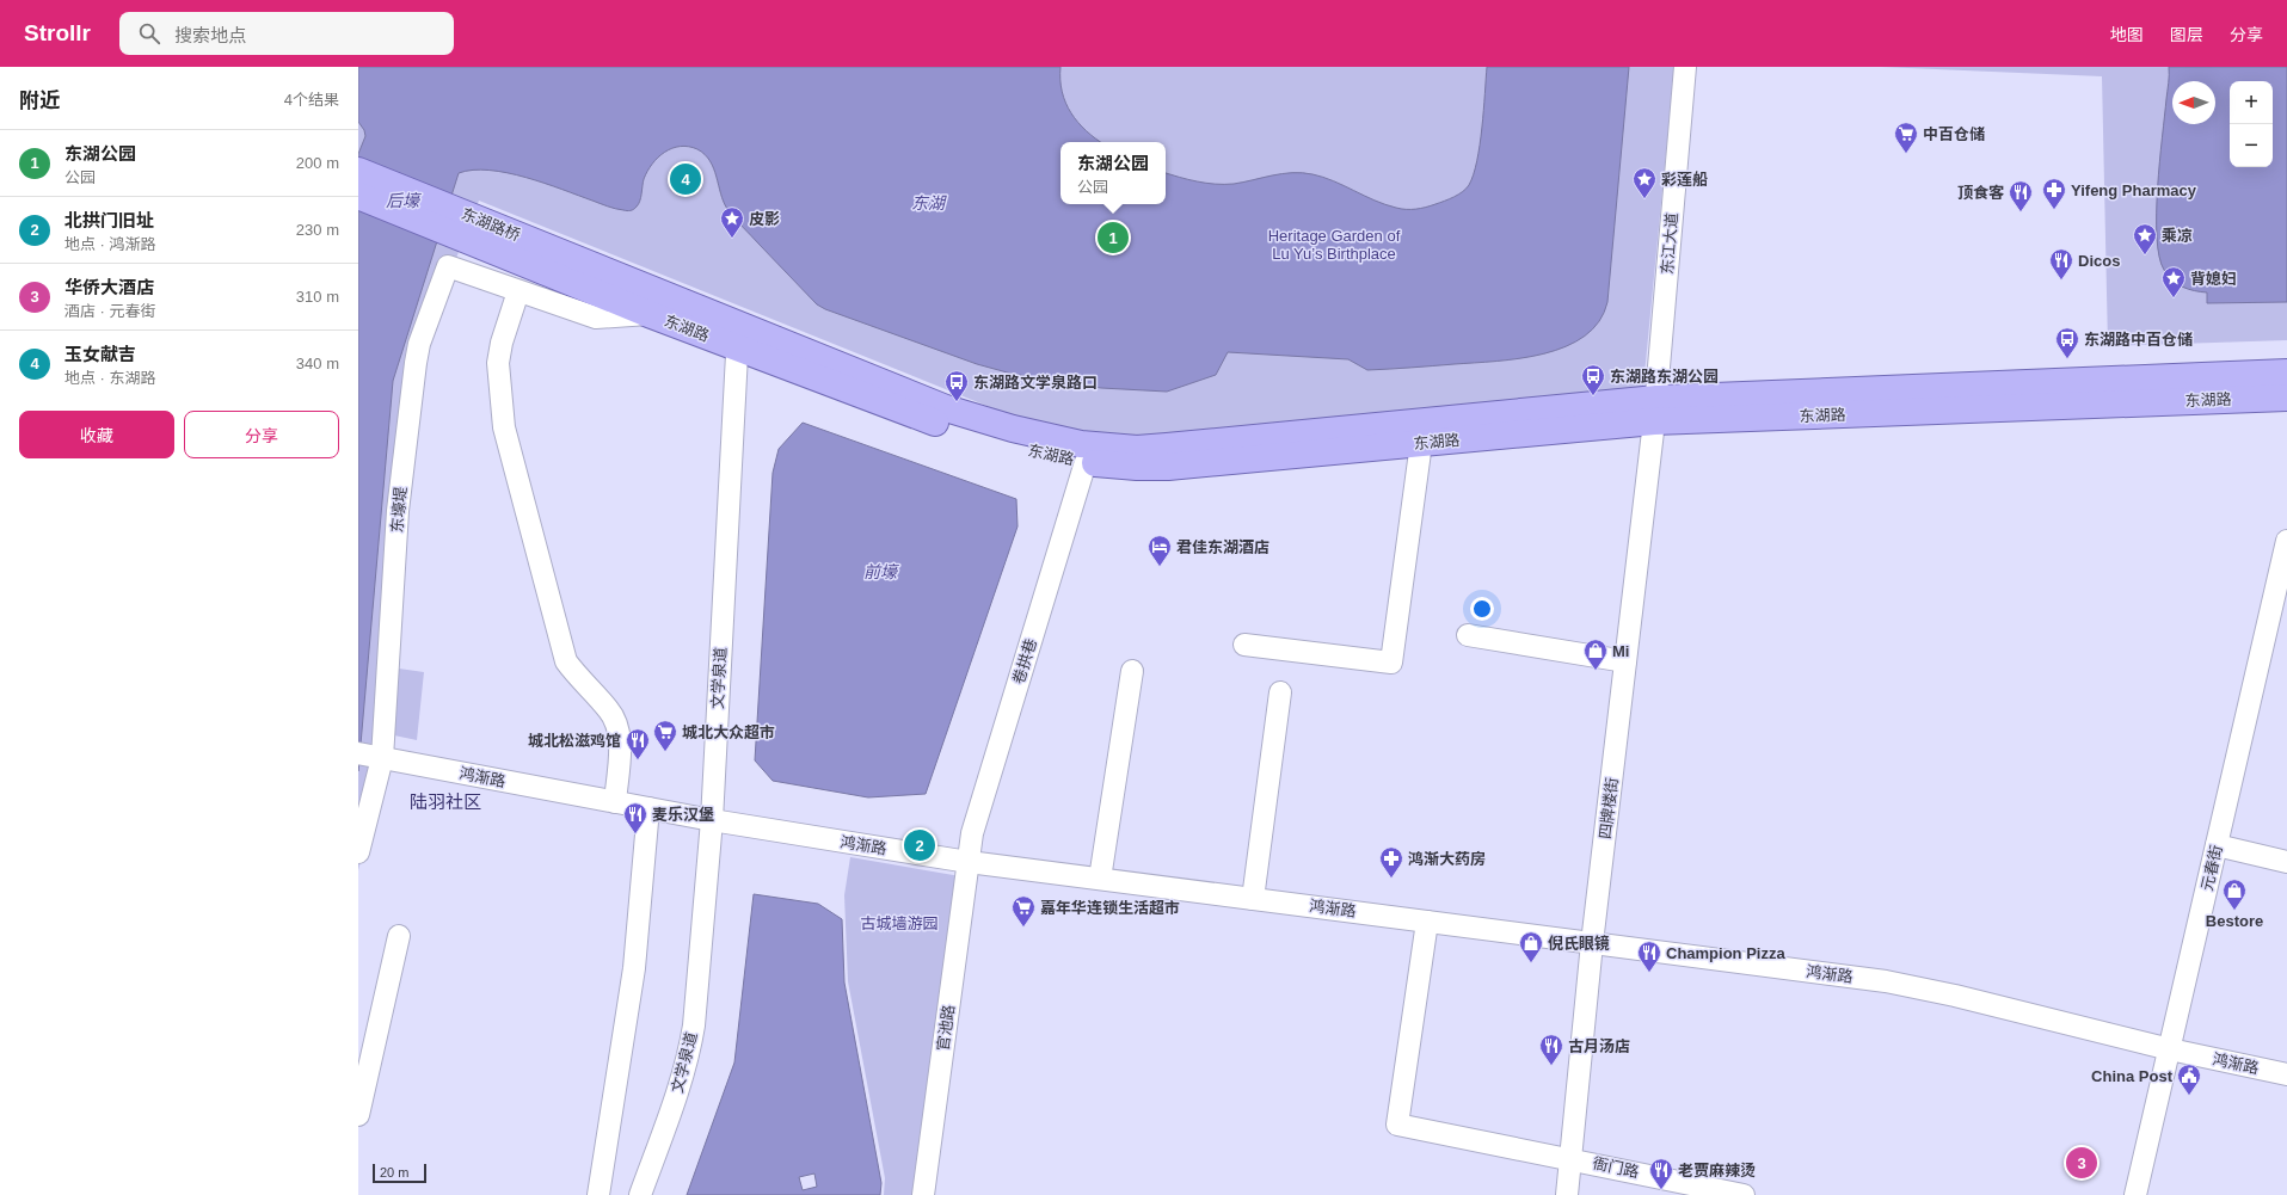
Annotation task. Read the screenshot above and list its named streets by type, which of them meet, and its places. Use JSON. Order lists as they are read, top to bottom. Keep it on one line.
{"streets":{"main road":["东湖路桥","东湖路"],"street":["东江大道","东壕堤","卷拱巷","文学泉道","鸿渐路","四牌楼街","元春街","官池路","衙门路"]},"crossings":[["东湖路桥","东湖路"],["东江大道","东湖路"],["东江大道","四牌楼街"],["东湖路","卷拱巷"],["东湖路","文学泉道"],["东湖路","四牌楼街"],["东壕堤","鸿渐路"],["卷拱巷","鸿渐路"],["卷拱巷","官池路"],["文学泉道","鸿渐路"],["鸿渐路","四牌楼街"],["鸿渐路","元春街"],["鸿渐路","官池路"],["鸿渐路","衙门路"],["四牌楼街","衙门路"]],"districts":["陆羽社区"],"water":["后壕","东湖","前壕"],"parks":["Heritage Garden of Lu Yu’s Birthplace","古城墙游园"],"places":{"supermarket":["中百仓储","城北大众超市","嘉年华连锁生活超市"],"place":["彩莲船","皮影","乘凉","背媳妇"],"pharmacy":["Yifeng Pharmacy","鸿渐大药房"],"restaurant":["顶食客","Dicos","城北松滋鸡馆","麦乐汉堡","Champion Pizza","古月汤店","老贾麻辣烫"],"bus stop":["东湖路中百仓储","东湖路东湖公园","东湖路文学泉路口"],"hotel":["君佳东湖酒店"],"shop":["Mi","Bestore","倪氏眼镜"],"public building":["China Post"]},"scale_bar":"20 m","north":"left","page":{"header":"Strollr","search":"搜索地点","nav":["地图","图层","分享"],"heading":["附近","4个结果"],"map_buttons":["+","−"],"list":[{"mark":"1","name":"东湖公园","note":"公园","value":"200 m"},{"mark":"2","name":"北拱门旧址","note":"地点 · 鸿渐路","value":"230 m"},{"mark":"3","name":"华侨大酒店","note":"酒店 · 元春街","value":"310 m"},{"mark":"4","name":"玉女献吉","note":"地点 · 东湖路","value":"340 m"}],"popup":["东湖公园","公园"],"pins":["4","1","2","3"],"buttons":["收藏","分享"],"scale":"20 m"}}
